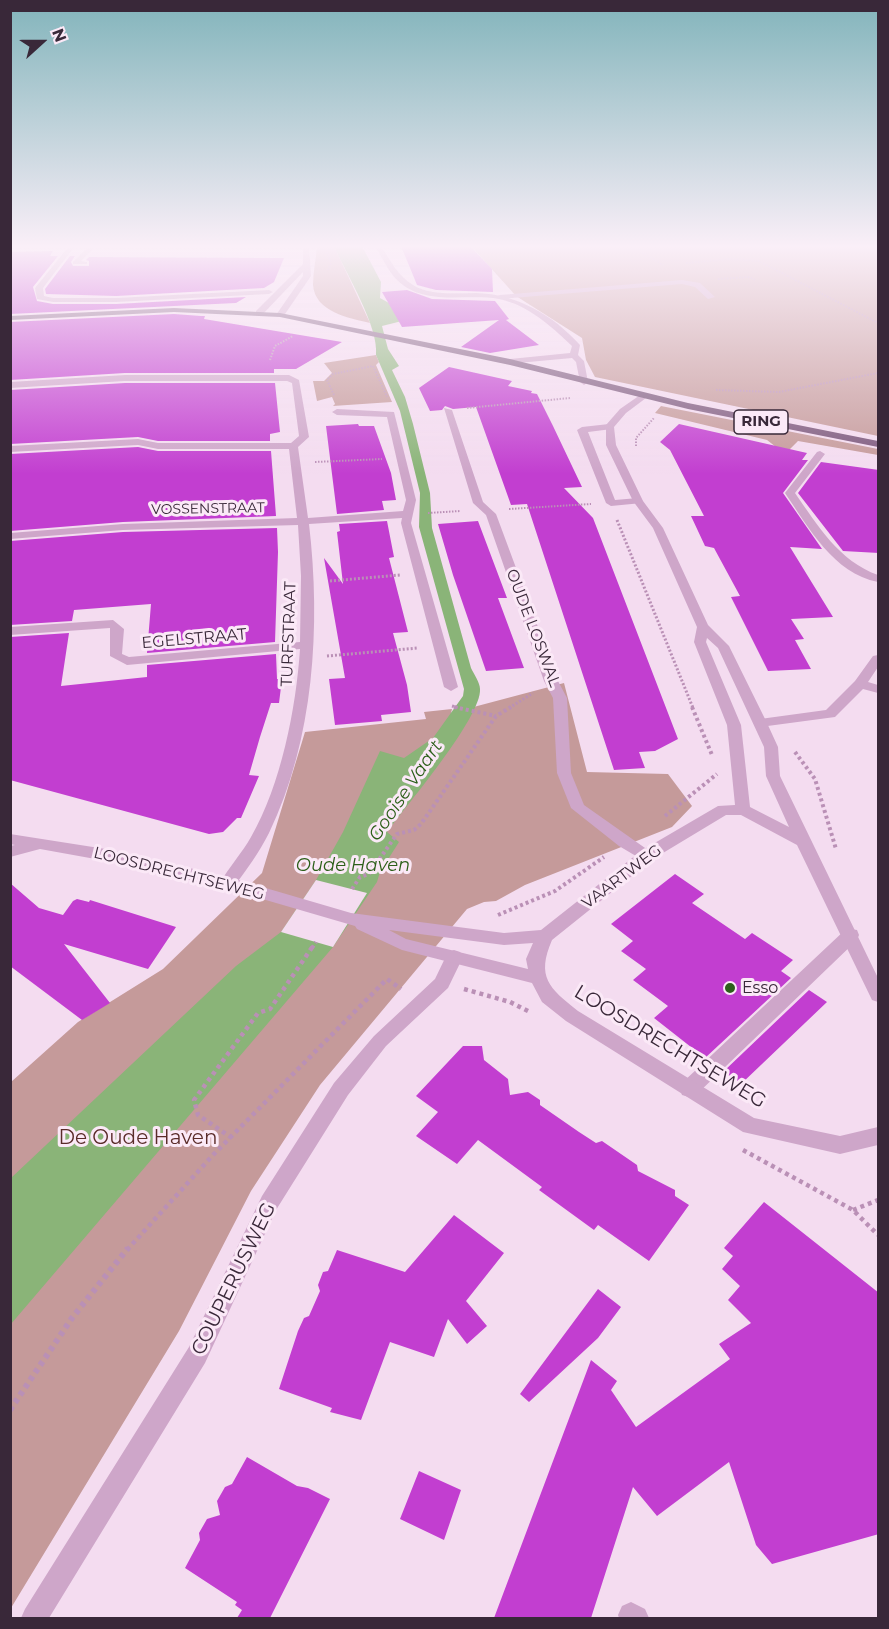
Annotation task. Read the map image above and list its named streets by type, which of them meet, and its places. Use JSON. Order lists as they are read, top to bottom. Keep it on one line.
{"streets":{"main road":["RING"],"street":["VOSSENSTRAAT","OUDE LOSWAL","TURFSTRAAT","EGELSTRAAT","LOOSDRECHTSEWEG","VAARTWEG","COUPERUSWEG"]},"crossings":[["VOSSENSTRAAT","TURFSTRAAT"],["OUDE LOSWAL","VAARTWEG"],["TURFSTRAAT","EGELSTRAAT"],["TURFSTRAAT","LOOSDRECHTSEWEG"],["LOOSDRECHTSEWEG","VAARTWEG"],["LOOSDRECHTSEWEG","COUPERUSWEG"]],"water":["Gooise Vaart","Oude Haven"],"parks":["De Oude Haven"],"places":["Esso"],"north":"right"}
